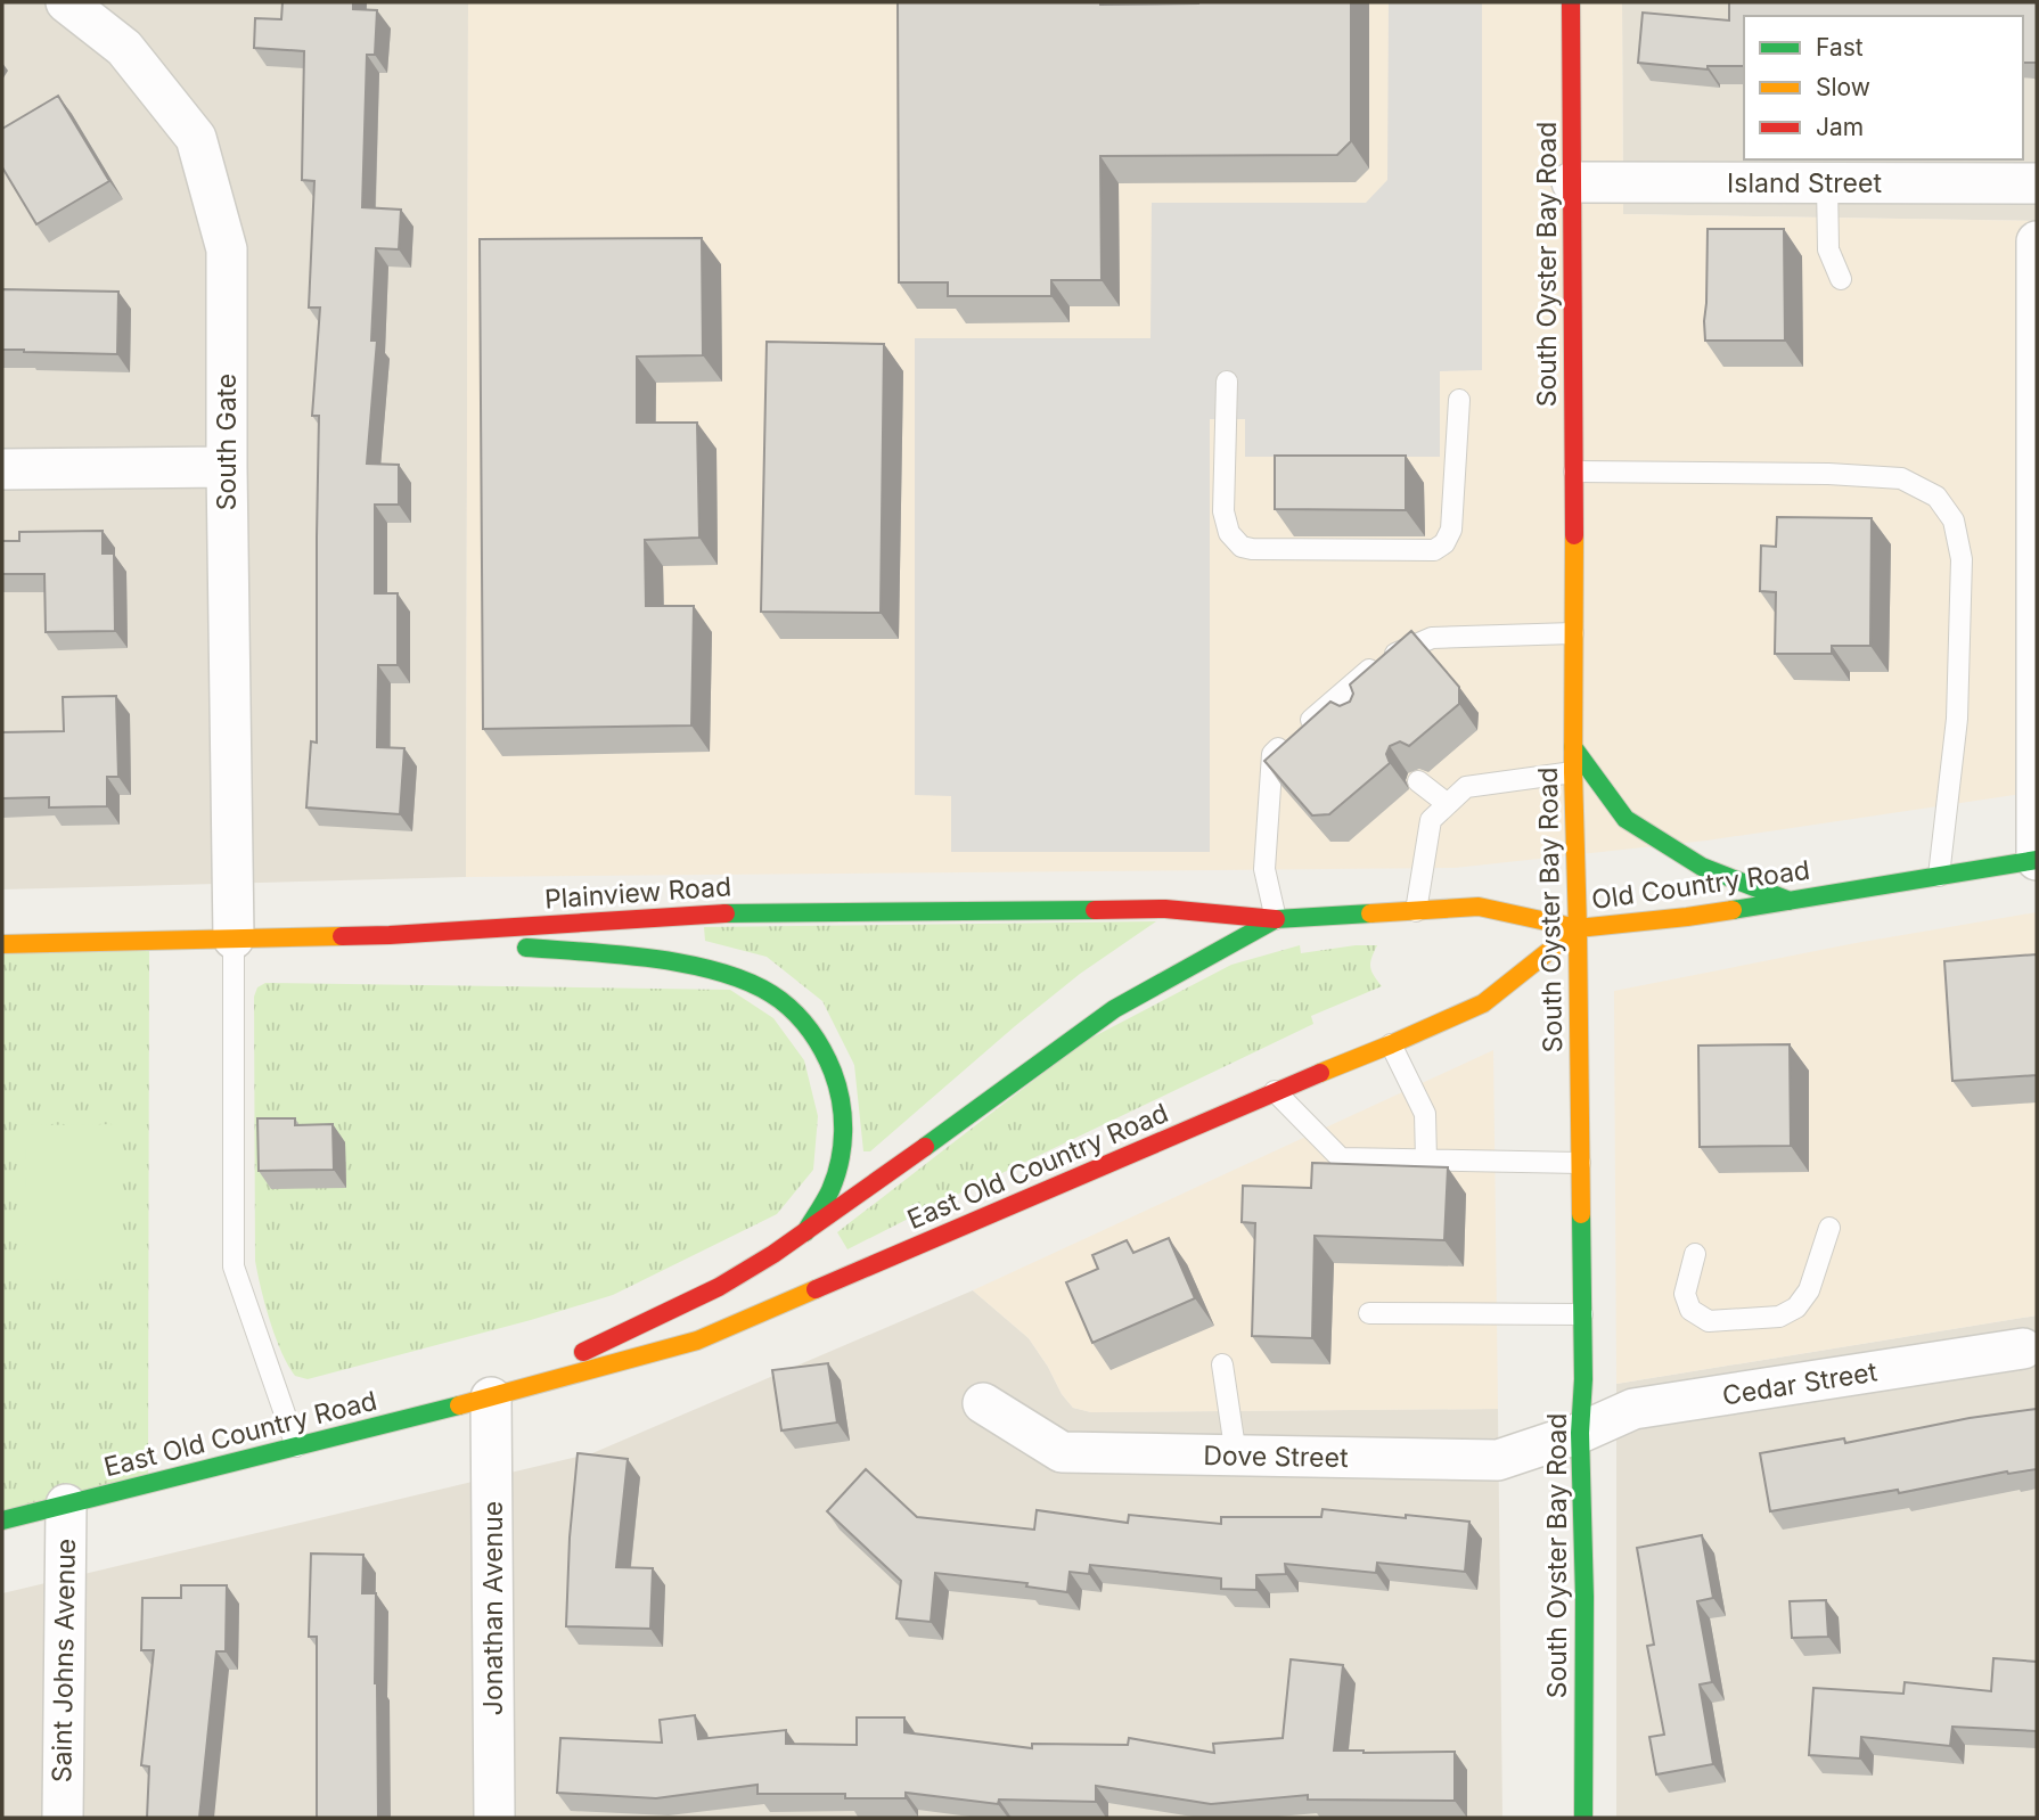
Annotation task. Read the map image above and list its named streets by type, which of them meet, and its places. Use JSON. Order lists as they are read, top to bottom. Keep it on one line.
{"streets":{"main road":["South Oyster Bay Road","Old Country Road","Plainview Road","East Old Country Road"],"street":["Island Street","South Gate","Cedar Street","Dove Street","Jonathan Avenue","Saint Johns Avenue"]},"crossings":[["Island Street","South Oyster Bay Road"],["South Oyster Bay Road","Old Country Road"],["South Oyster Bay Road","East Old Country Road"],["South Oyster Bay Road","Cedar Street"],["South Oyster Bay Road","Dove Street"],["South Gate","Plainview Road"],["Old Country Road","Plainview Road"],["Old Country Road","East Old Country Road"],["Plainview Road","East Old Country Road"],["East Old Country Road","Jonathan Avenue"],["East Old Country Road","Saint Johns Avenue"],["Cedar Street","Dove Street"]],"legend":["Fast","Slow","Jam"]}
